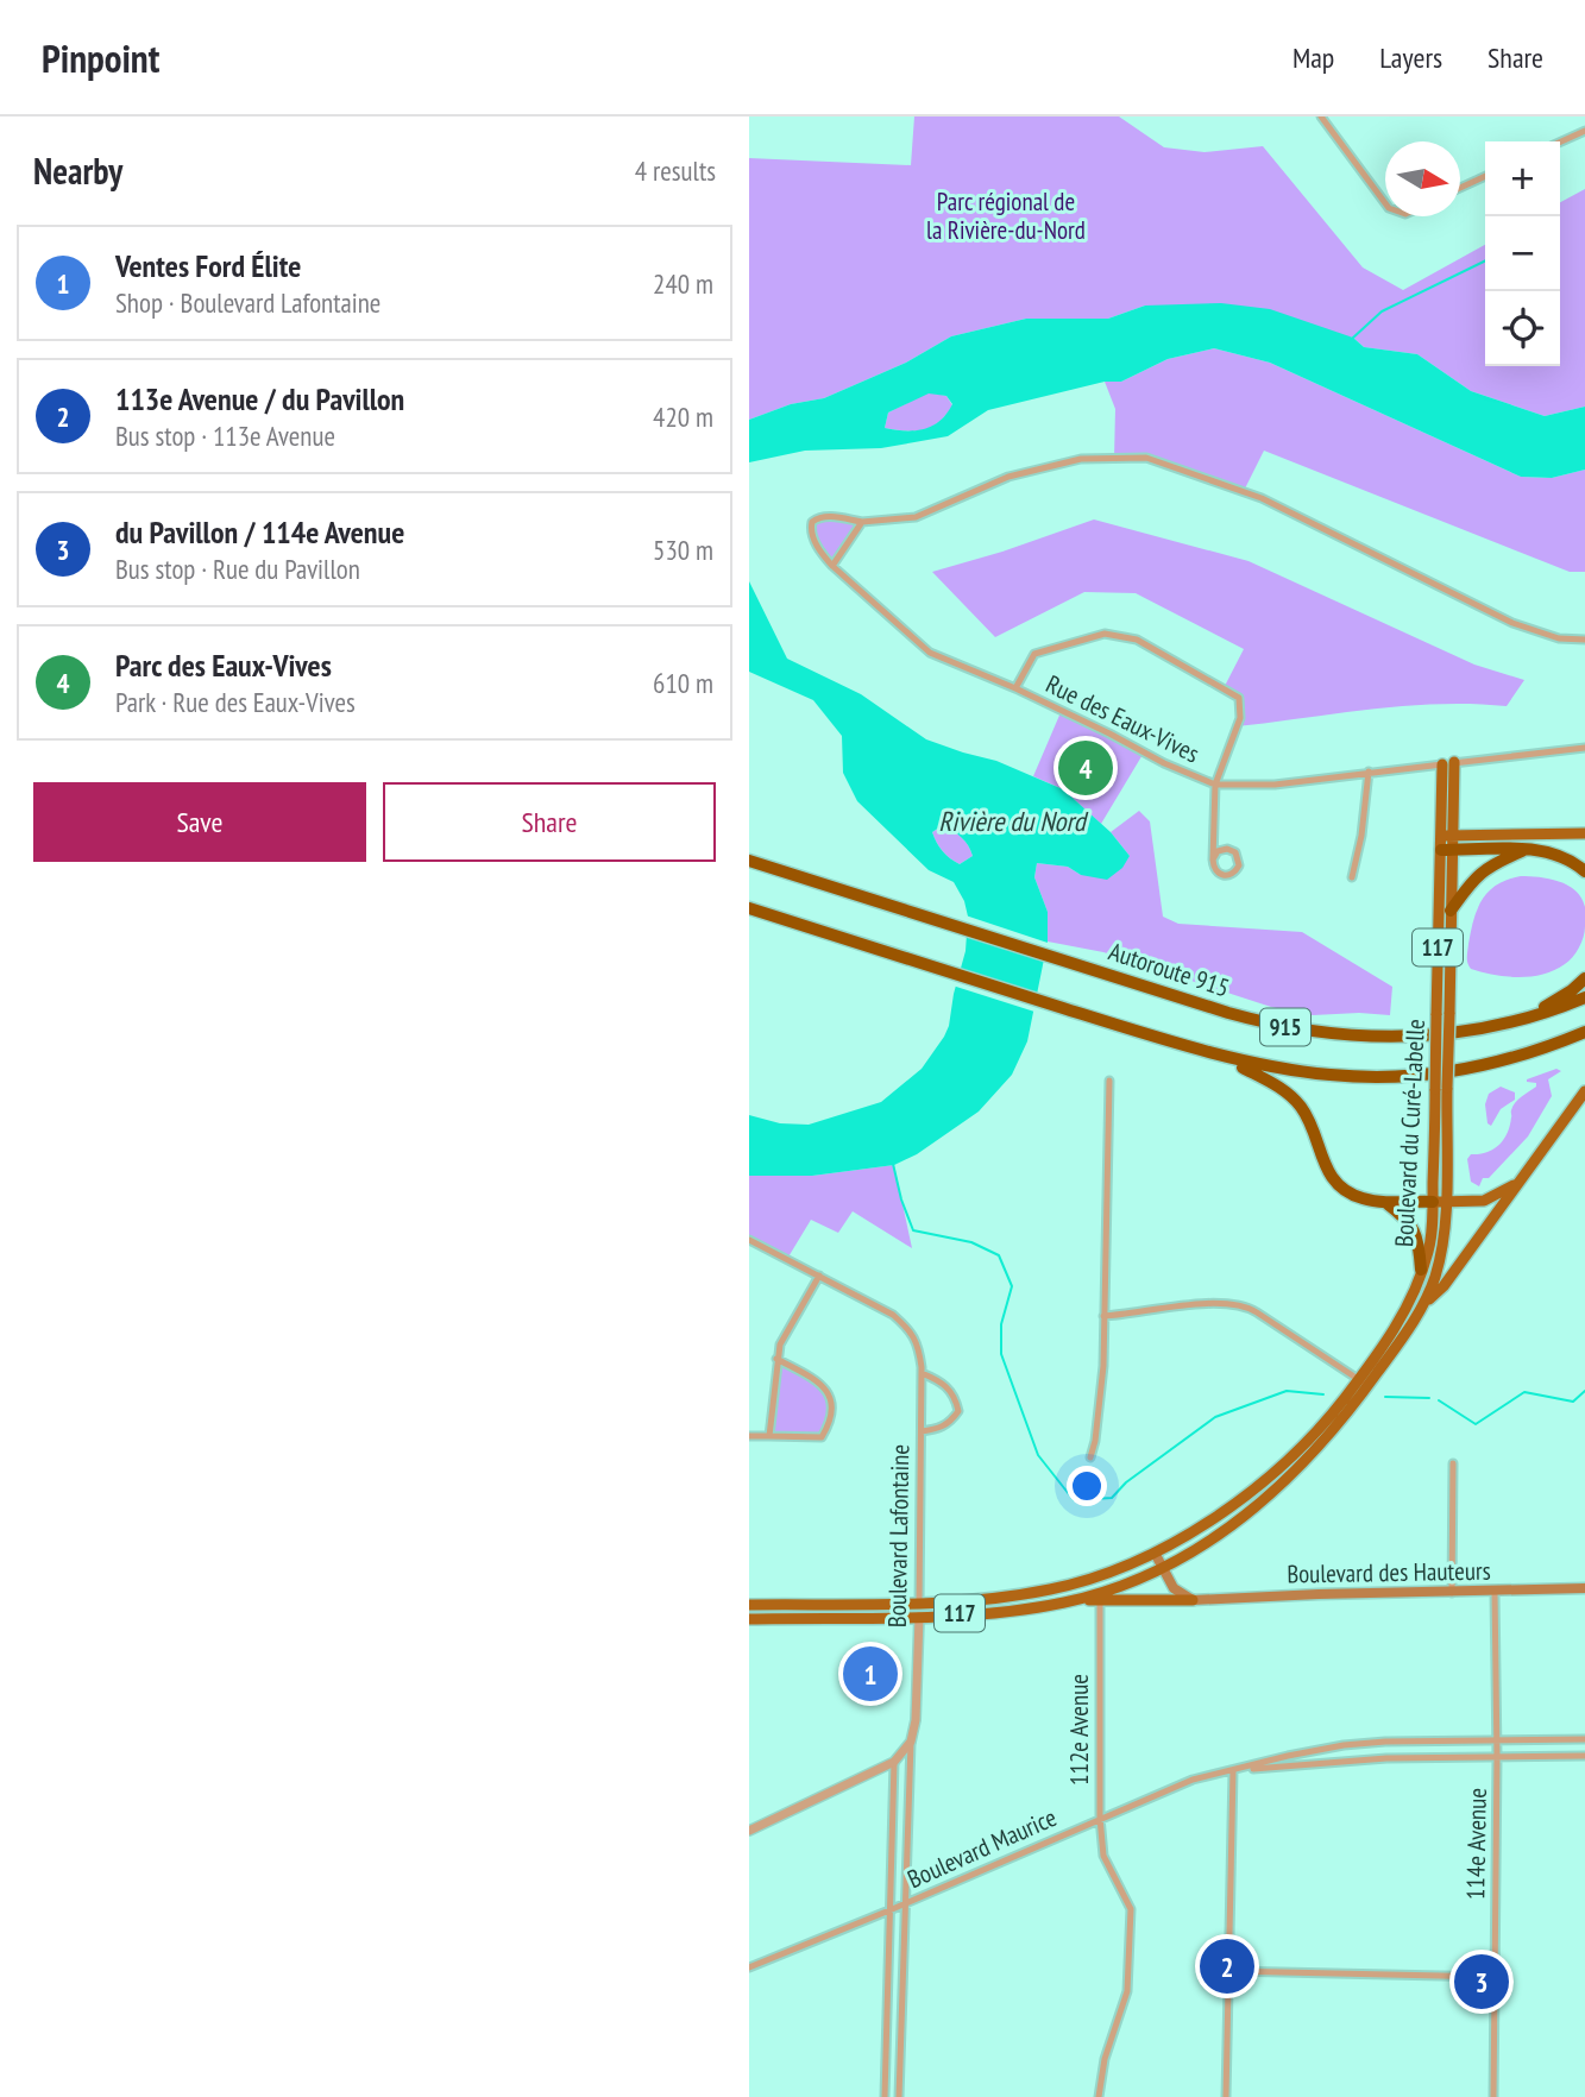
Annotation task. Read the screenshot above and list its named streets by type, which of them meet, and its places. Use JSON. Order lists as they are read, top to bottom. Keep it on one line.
{"streets":{"highway":["Autoroute 915","915"],"main road":["117","Boulevard du Curé-Labelle","Boulevard des Hauteurs"],"street":["Rue des Eaux-Vives","Boulevard Lafontaine","112e Avenue","114e Avenue","Boulevard Maurice"]},"crossings":[["Rue des Eaux-Vives","117"],["117","Boulevard du Curé-Labelle"],["Boulevard du Curé-Labelle","Boulevard Lafontaine"],["Boulevard Lafontaine","Boulevard Maurice"],["Boulevard des Hauteurs","114e Avenue"],["112e Avenue","Boulevard Maurice"],["114e Avenue","Boulevard Maurice"]],"water":["Rivière du Nord"],"parks":["Parc régional de la Rivière-du-Nord"],"north":"right","page":{"header":"Pinpoint","nav":["Map","Layers","Share"],"heading":["Nearby","4 results"],"map_buttons":["+","−"],"list":[{"mark":"1","name":"Ventes Ford Élite","note":"Shop · Boulevard Lafontaine","value":"240 m"},{"mark":"2","name":"113e Avenue / du Pavillon","note":"Bus stop · 113e Avenue","value":"420 m"},{"mark":"3","name":"du Pavillon / 114e Avenue","note":"Bus stop · Rue du Pavillon","value":"530 m"},{"mark":"4","name":"Parc des Eaux-Vives","note":"Park · Rue des Eaux-Vives","value":"610 m"}],"pins":["4","1","2","3"],"buttons":["Save","Share"]}}
